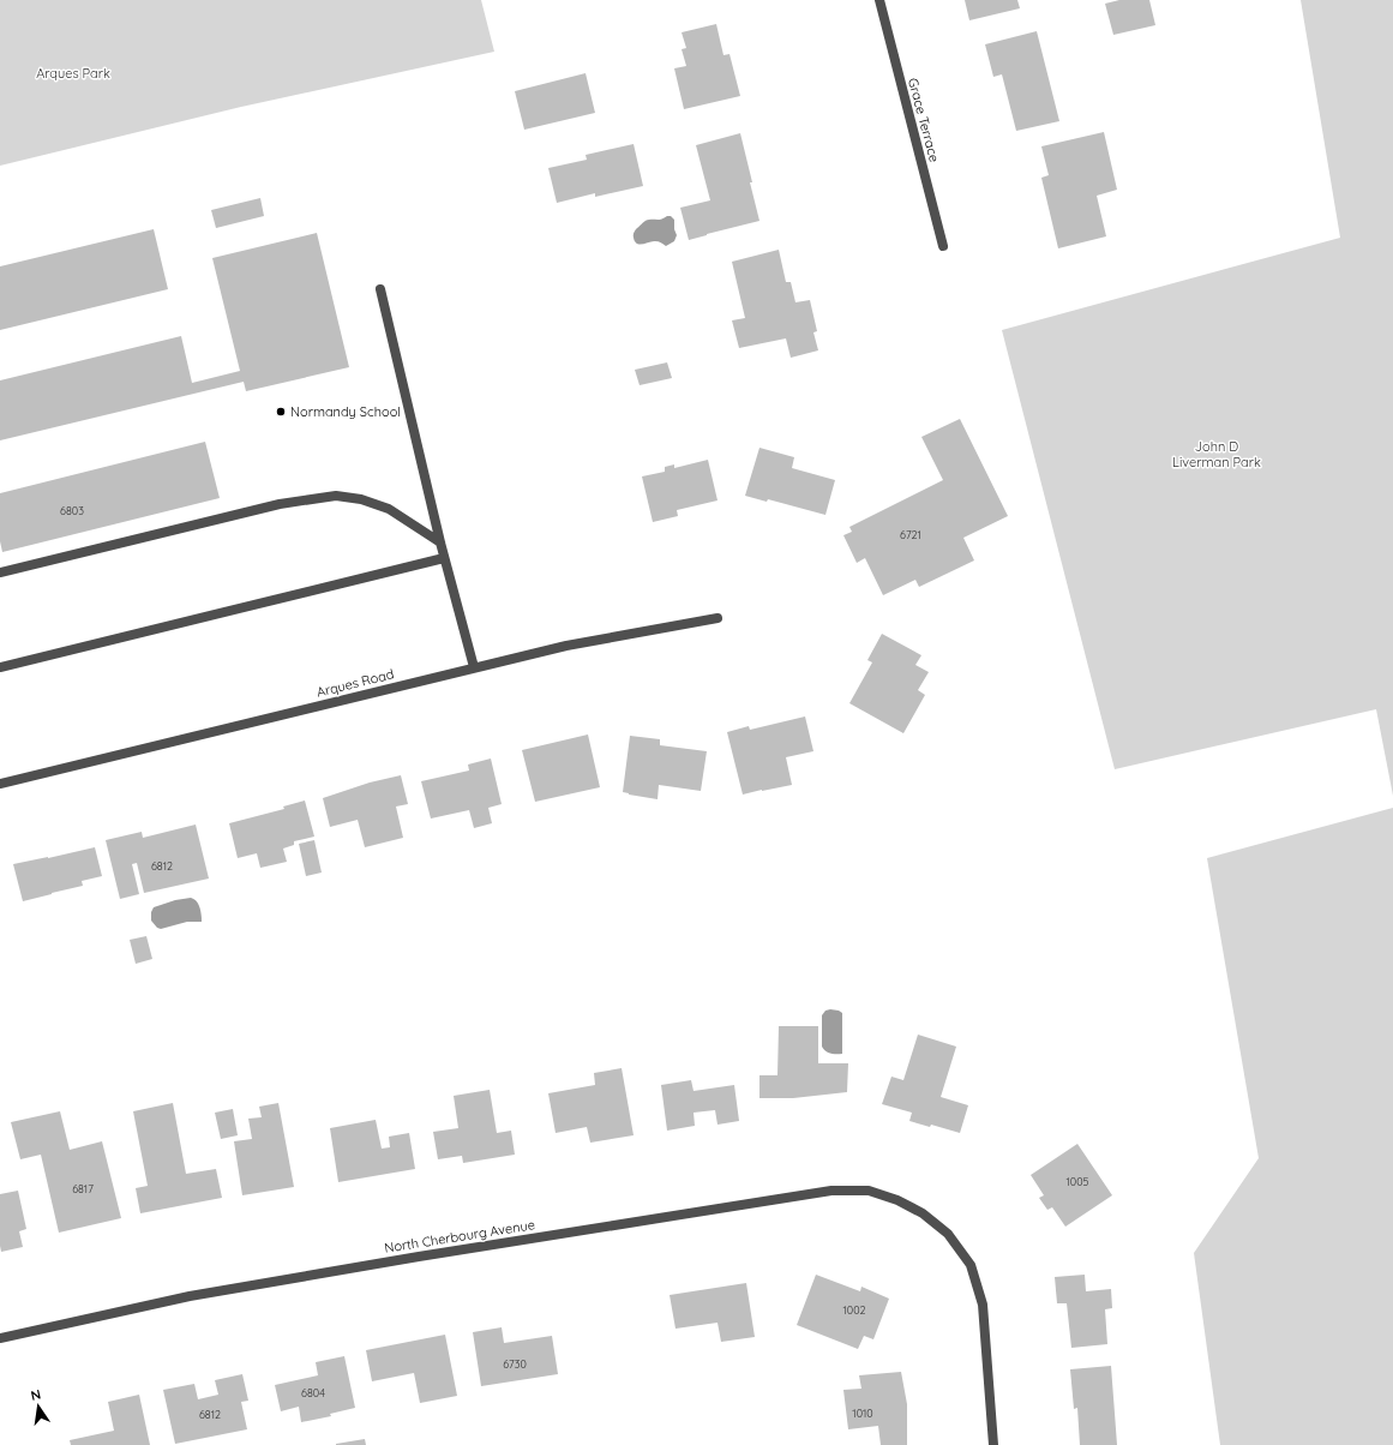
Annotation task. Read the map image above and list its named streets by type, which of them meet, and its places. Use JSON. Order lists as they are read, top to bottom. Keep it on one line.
{"streets":{"street":["Grace Terrace","Arques Road","North Cherbourg Avenue"]},"parks":["Arques Park","John D Liverman Park"],"places":["Normandy School"],"house_numbers":["6803","6721","6812","1005","6817","1002","6730","6804","1010","6812"],"north":"top"}
